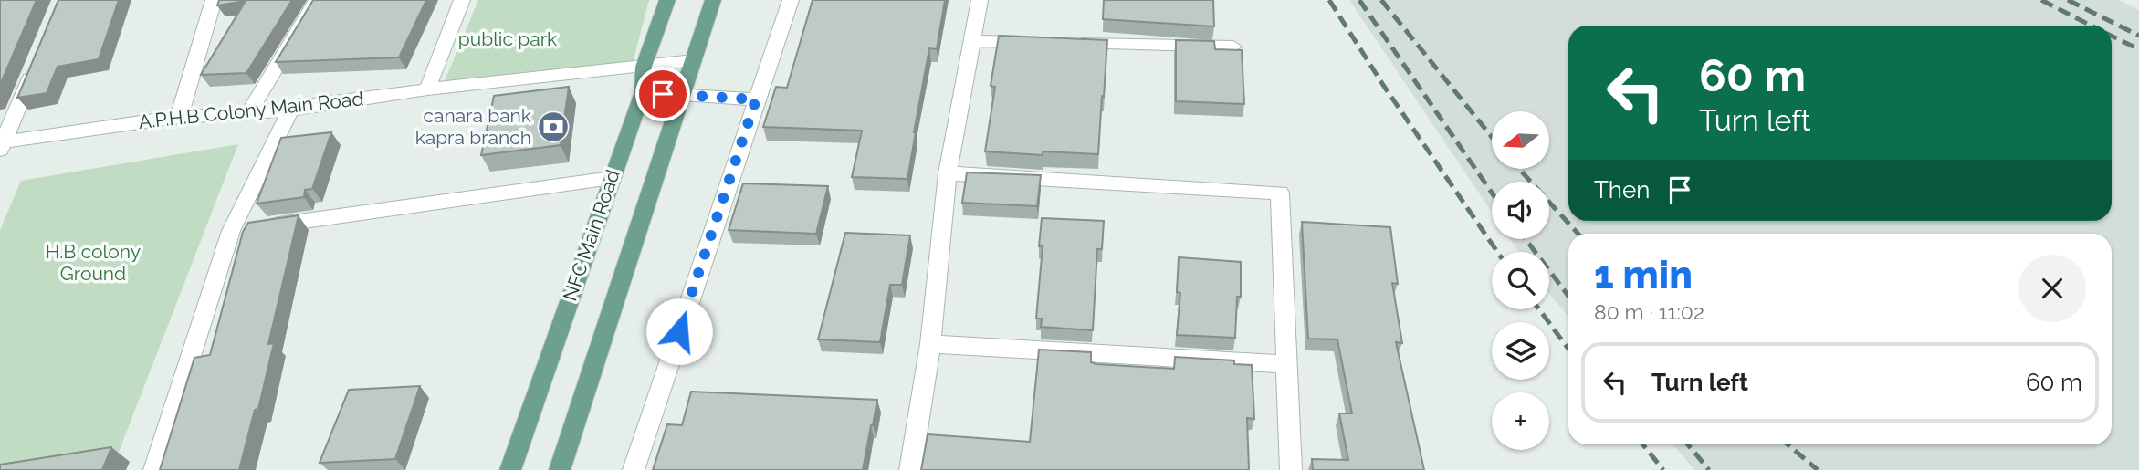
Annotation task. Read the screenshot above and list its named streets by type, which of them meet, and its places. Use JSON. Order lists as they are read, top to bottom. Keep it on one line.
{"streets":{"main road":["NFC Main Road"],"street":["A.P.H.B Colony Main Road"]},"crossings":[["A.P.H.B Colony Main Road","NFC Main Road"]],"parks":["public park","H.B colony Ground"],"places":{"bank":["canara bank kapra branch"]},"north":"left","page":{"turn":["60 m","Turn left"],"map_buttons":"+","then":"Then","heading":["1 min","80 m · 11:02"],"list":[{"name":"Turn left","value":"60 m"}]}}
